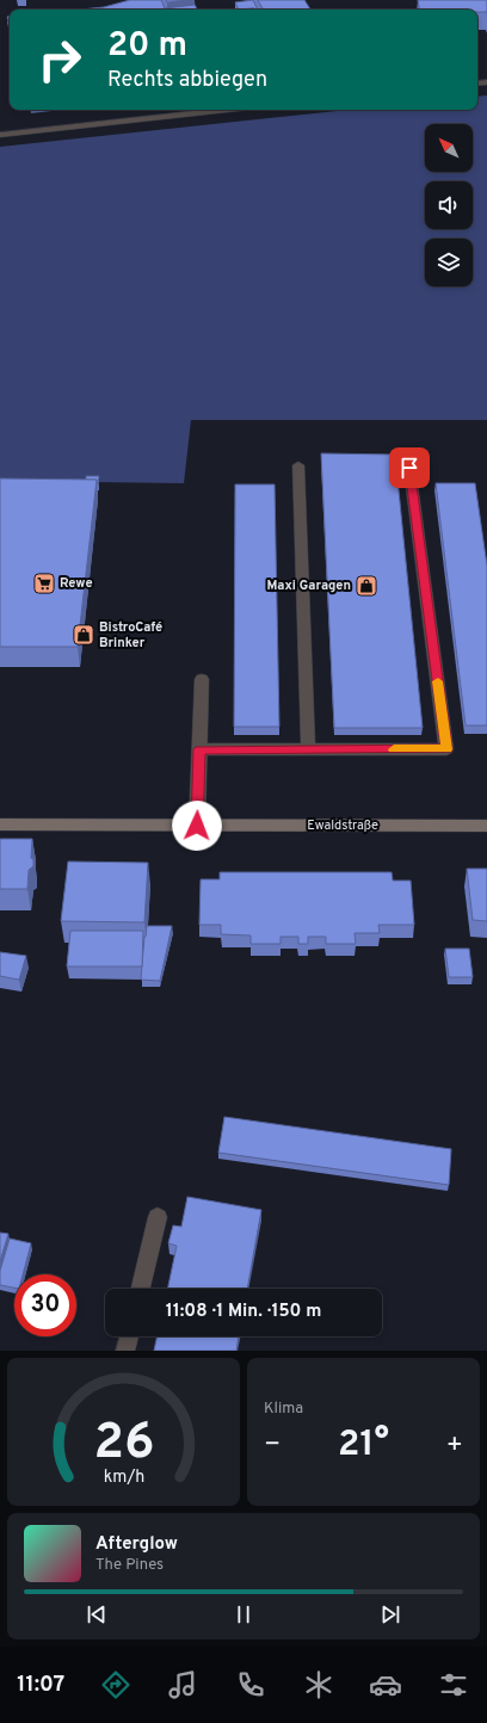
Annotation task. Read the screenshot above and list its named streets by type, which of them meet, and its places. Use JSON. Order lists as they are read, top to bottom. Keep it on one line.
{"streets":{"main road":["Ewaldstraße"]},"places":{"supermarket":["Rewe"],"shop":["Maxi Garagen","BistroCafé Brinker"]},"north":"top left","page":{"turn":["20 m","Rechts abbiegen"],"limit":"30","trip":"11:08 · 1 Min. · 150 m","tile":"Klima","heat":["−","21°","+"],"song":["Afterglow","The Pines"],"tabs":"11:07","gauge":["26","km/h"]}}
